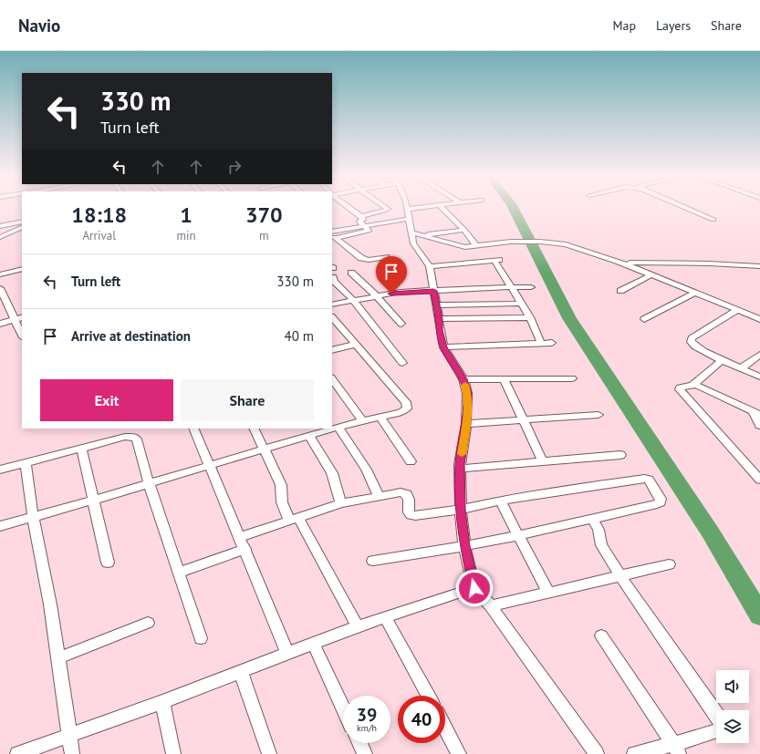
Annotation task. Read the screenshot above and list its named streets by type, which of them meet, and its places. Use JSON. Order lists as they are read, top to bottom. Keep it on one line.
{"page":{"header":"Navio","nav":["Map","Layers","Share"],"turn":["330 m","Turn left"],"eta":["18:18","Arrival","1","min","370","m"],"list":[{"name":"Turn left","value":"330 m"},{"name":"Arrive at destination","value":"40 m"}],"buttons":["Exit","Share"],"speed":"39 km/h","limit":"40"}}
